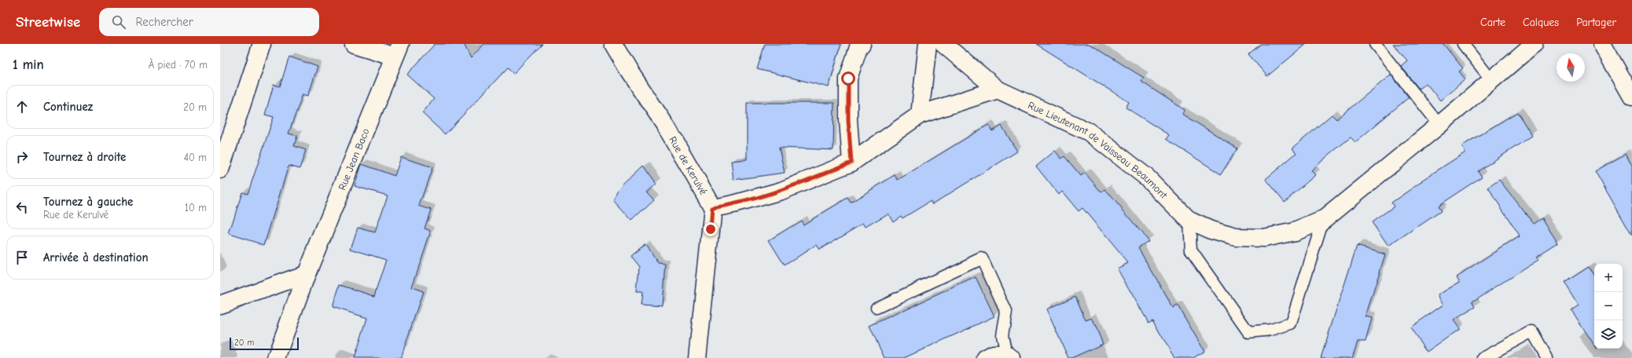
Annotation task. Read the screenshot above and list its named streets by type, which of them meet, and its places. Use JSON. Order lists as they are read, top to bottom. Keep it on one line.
{"streets":{"street":["Rue Lieutenant de Vaisseau Beaumont","Rue Jean Baco","Rue de Kerulvé"]},"scale_bar":"20 m","north":"top","page":{"header":"Streetwise","search":"Rechercher","nav":["Carte","Calques","Partager"],"heading":["1 min","À pied · 70 m"],"list":[["Continuez","20 m"],["Tournez à droite","40 m"],["Tournez à gauche","Rue de Kerulvé","10 m"],"Arrivée à destination"],"map_buttons":["+","−"],"scale":"20 m"}}
